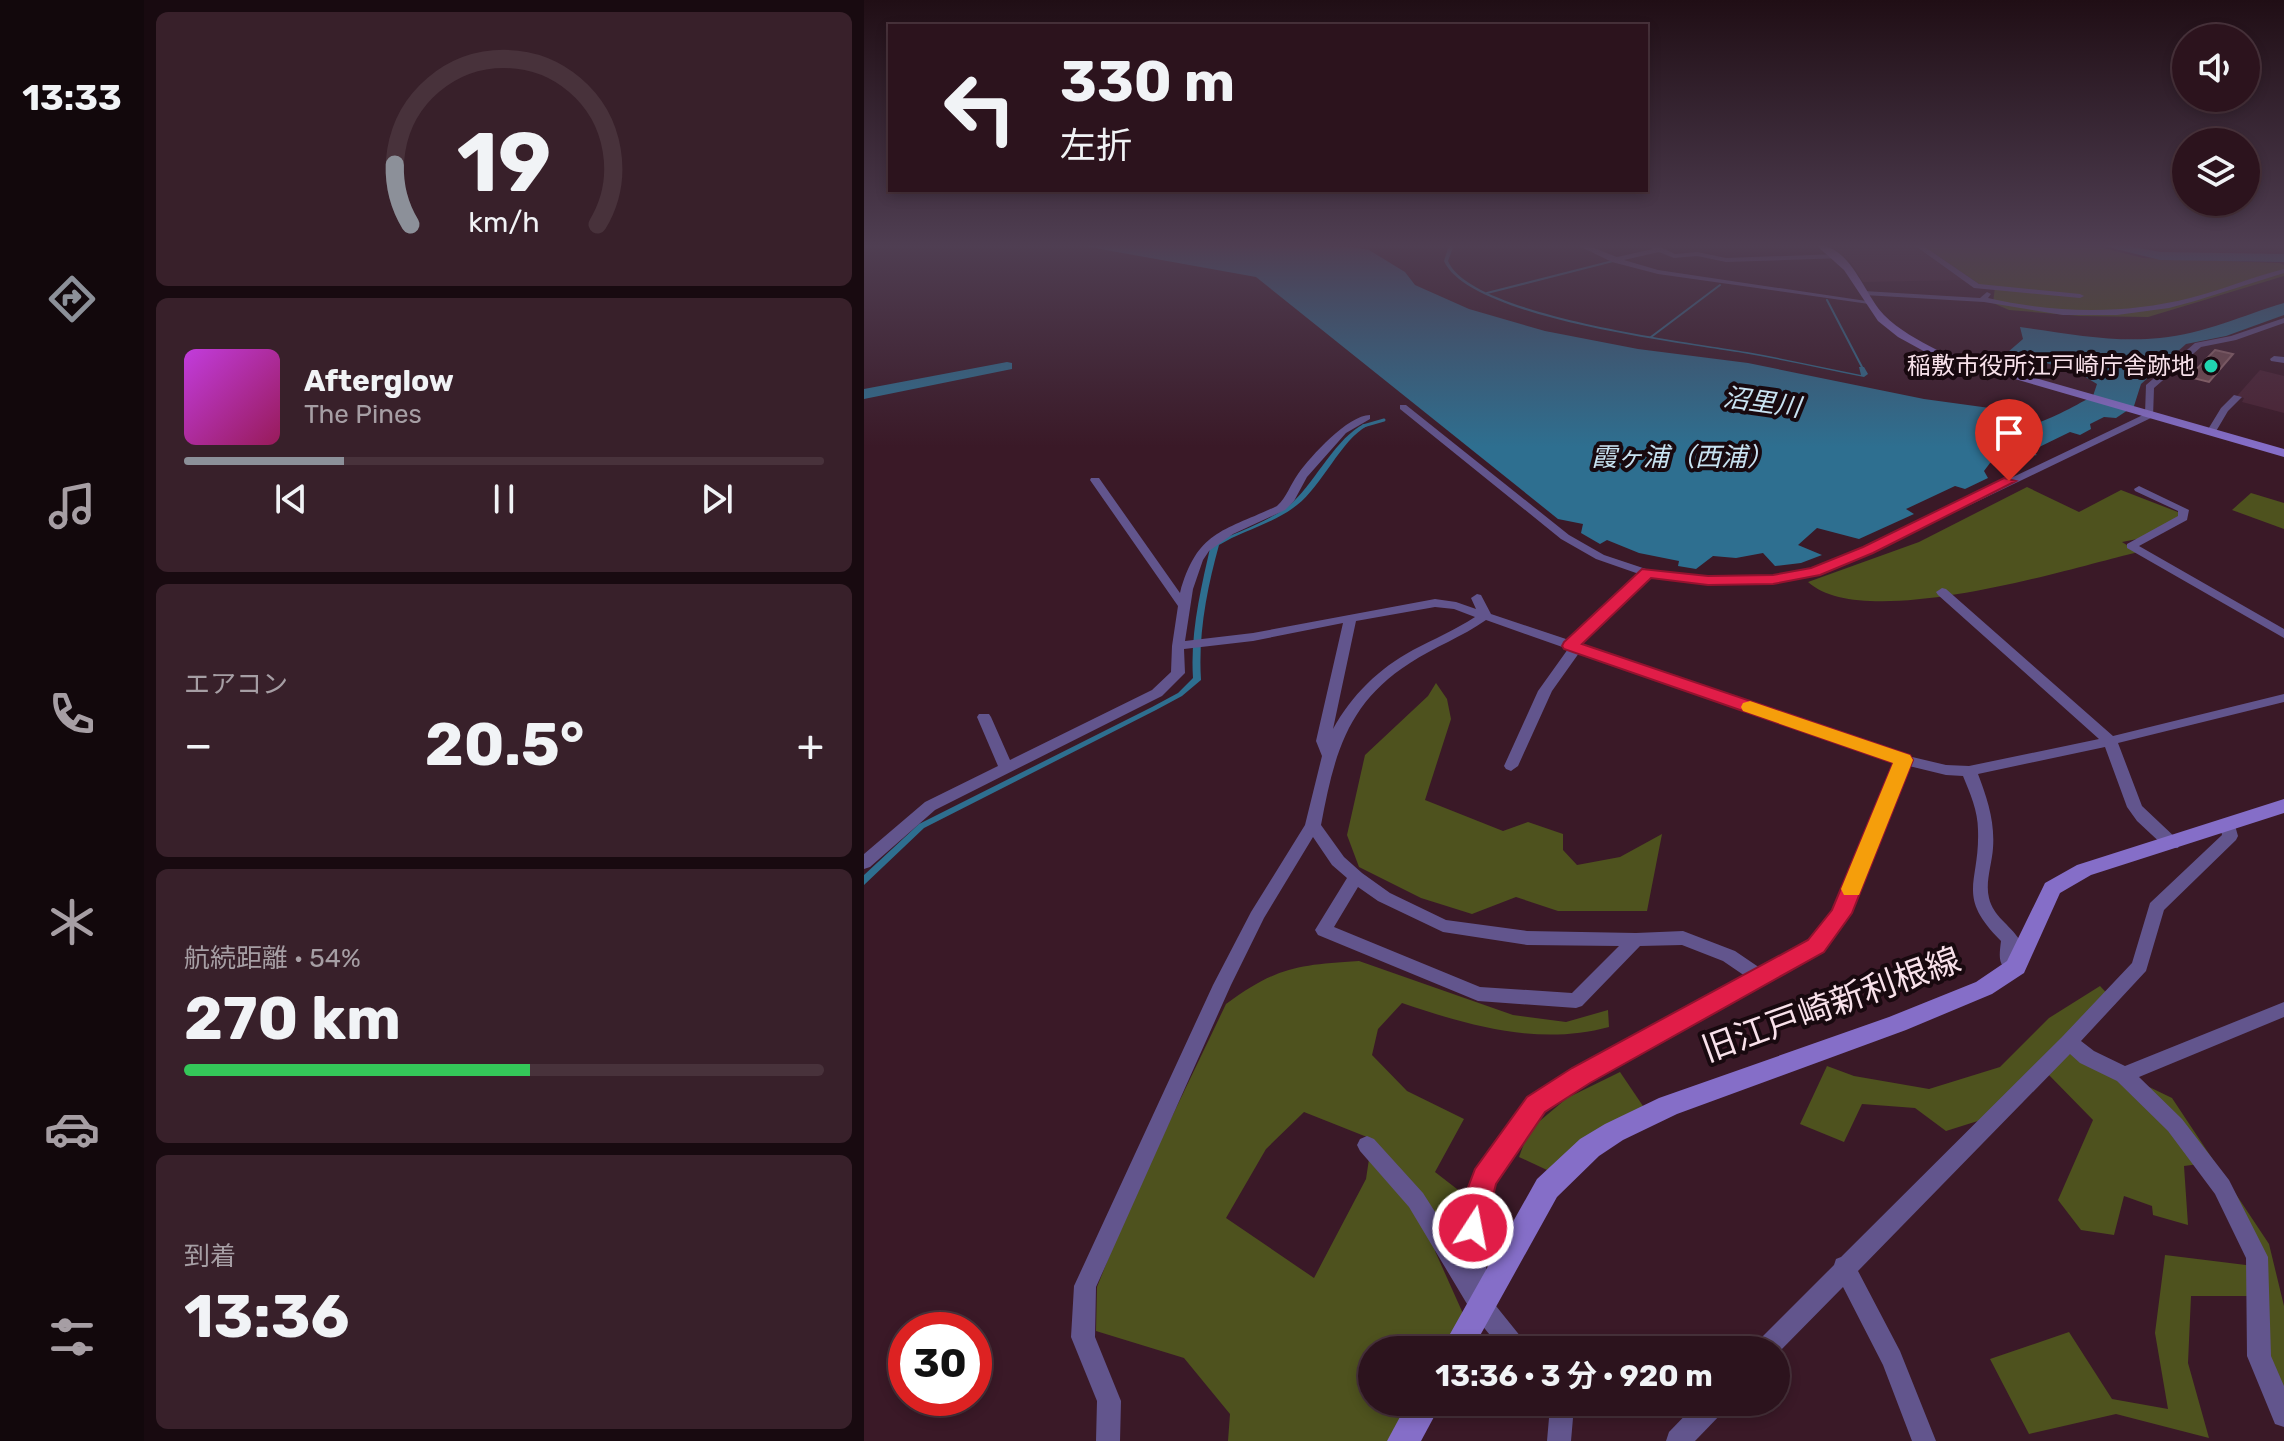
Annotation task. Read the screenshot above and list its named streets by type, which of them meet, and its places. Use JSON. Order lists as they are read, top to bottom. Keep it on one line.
{"streets":{"main road":["旧江戸崎新利根線"]},"water":["沼里川","霞ヶ浦（西浦）"],"places":["稲敷市役所江戸崎庁舎跡地"],"page":{"tabs":"13:33","turn":["330 m","左折"],"song":["Afterglow","The Pines"],"tile":["エアコン",["航続距離 · 54%","270 km"],["到着","13:36"]],"heat":["−","20.5°","+"],"limit":"30","trip":"13:36 · 3 分 · 920 m","gauge":["19","km/h"]}}
